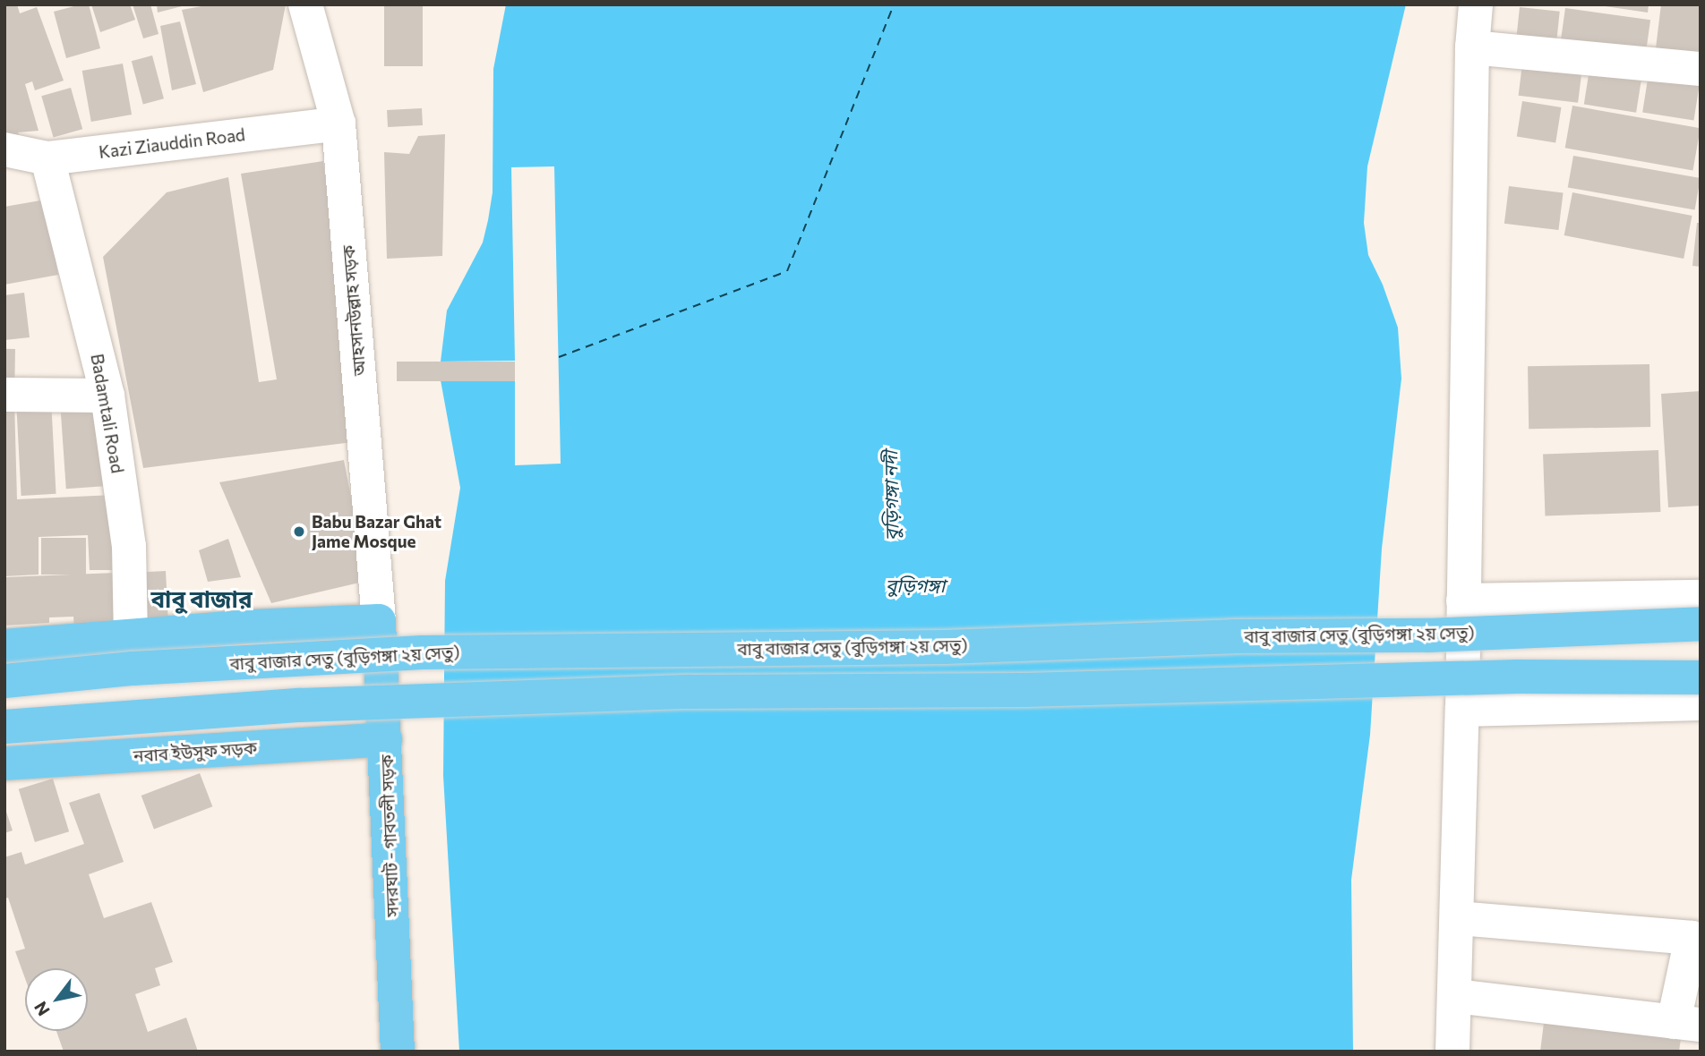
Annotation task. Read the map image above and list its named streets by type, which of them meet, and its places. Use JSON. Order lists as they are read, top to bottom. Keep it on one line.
{"streets":{"highway":["বাবু বাজার সেতু (বুড়িগঙ্গা ২য় সেতু)","নবাব ইউসুফ সড়ক","সদরঘাট - গাবতলী সড়ক"],"street":["Kazi Ziauddin Road","আহসানউল্লাহ সড়ক","Badamtali Road"]},"crossings":[["Kazi Ziauddin Road","আহসানউল্লাহ সড়ক"],["Kazi Ziauddin Road","Badamtali Road"],["আহসানউল্লাহ সড়ক","সদরঘাট - গাবতলী সড়ক"],["নবাব ইউসুফ সড়ক","সদরঘাট - গাবতলী সড়ক"]],"districts":["বাবু বাজার"],"water":["বুড়িগঙ্গা নদী","বুড়িগঙ্গা"],"places":["Babu Bazar Ghat Jame Mosque"],"north":"bottom left"}
